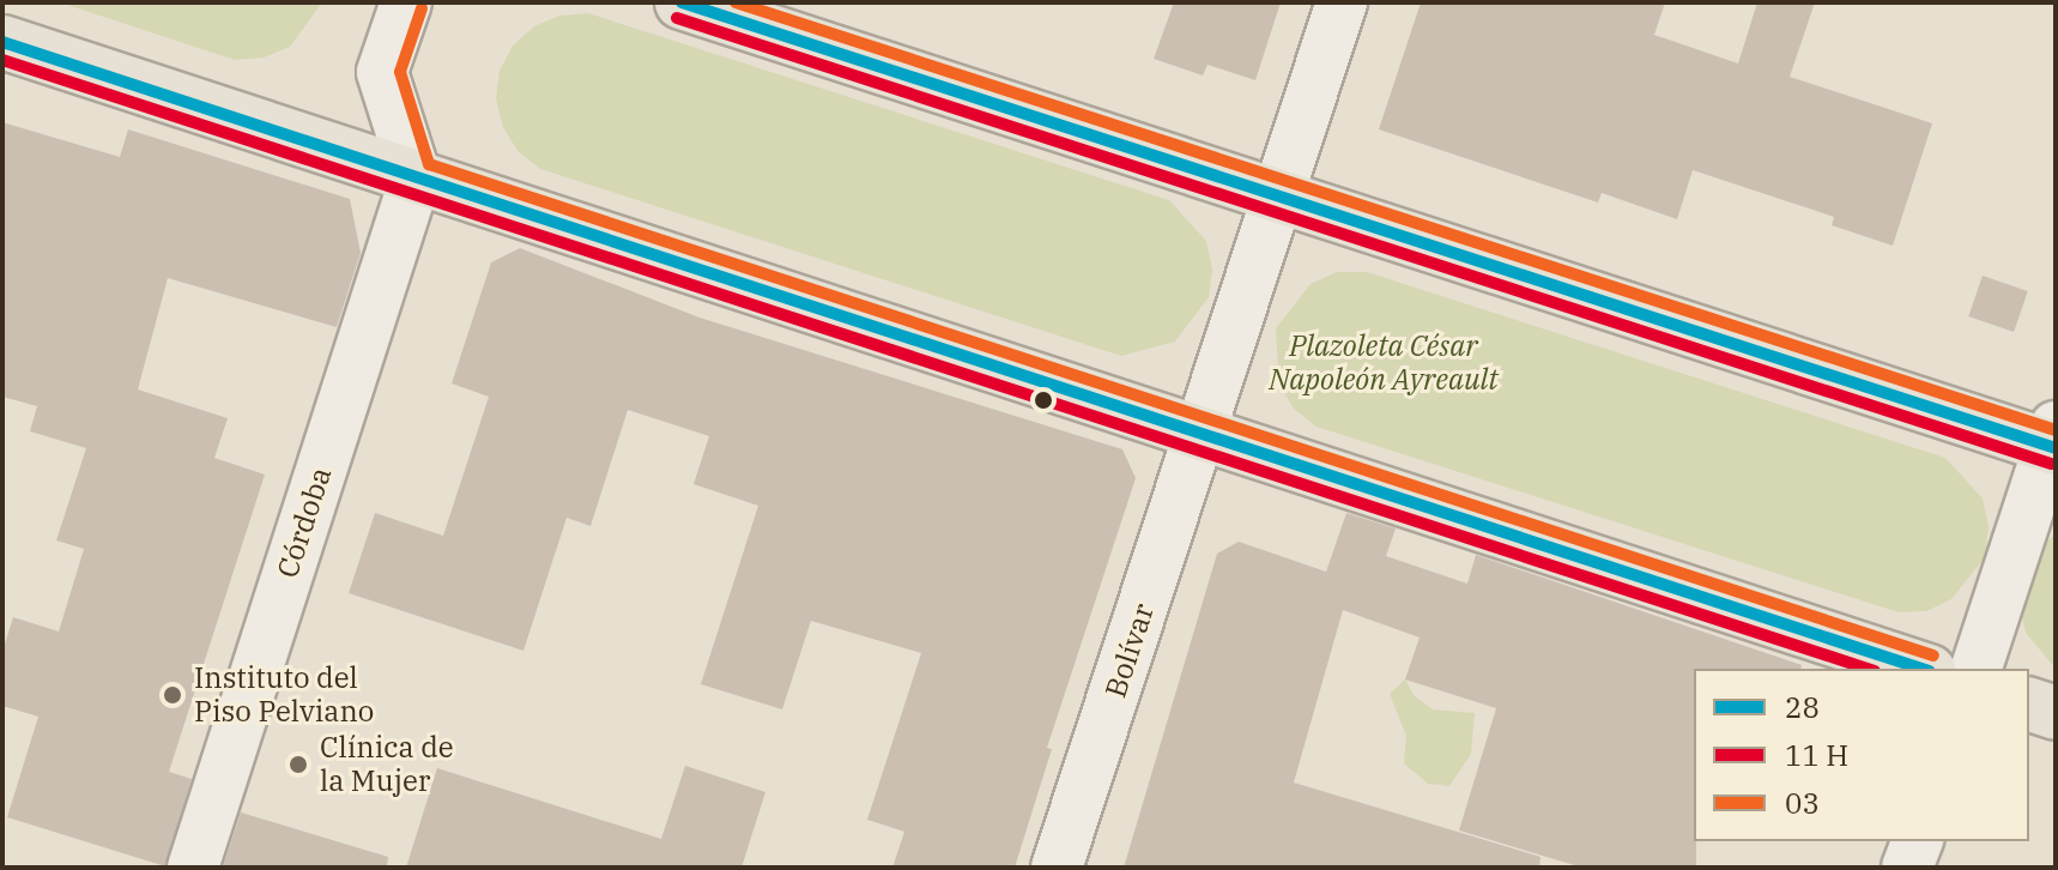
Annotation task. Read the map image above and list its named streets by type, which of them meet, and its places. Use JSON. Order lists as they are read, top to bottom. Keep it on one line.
{"streets":{"street":["Córdoba","Bolívar"]},"parks":["Plazoleta César Napoleón Ayreault"],"places":["Instituto del Piso Pelviano","Clínica de la Mujer"],"lines":["transit line 28","transit line 03"],"legend":["28","11 H","03"]}
